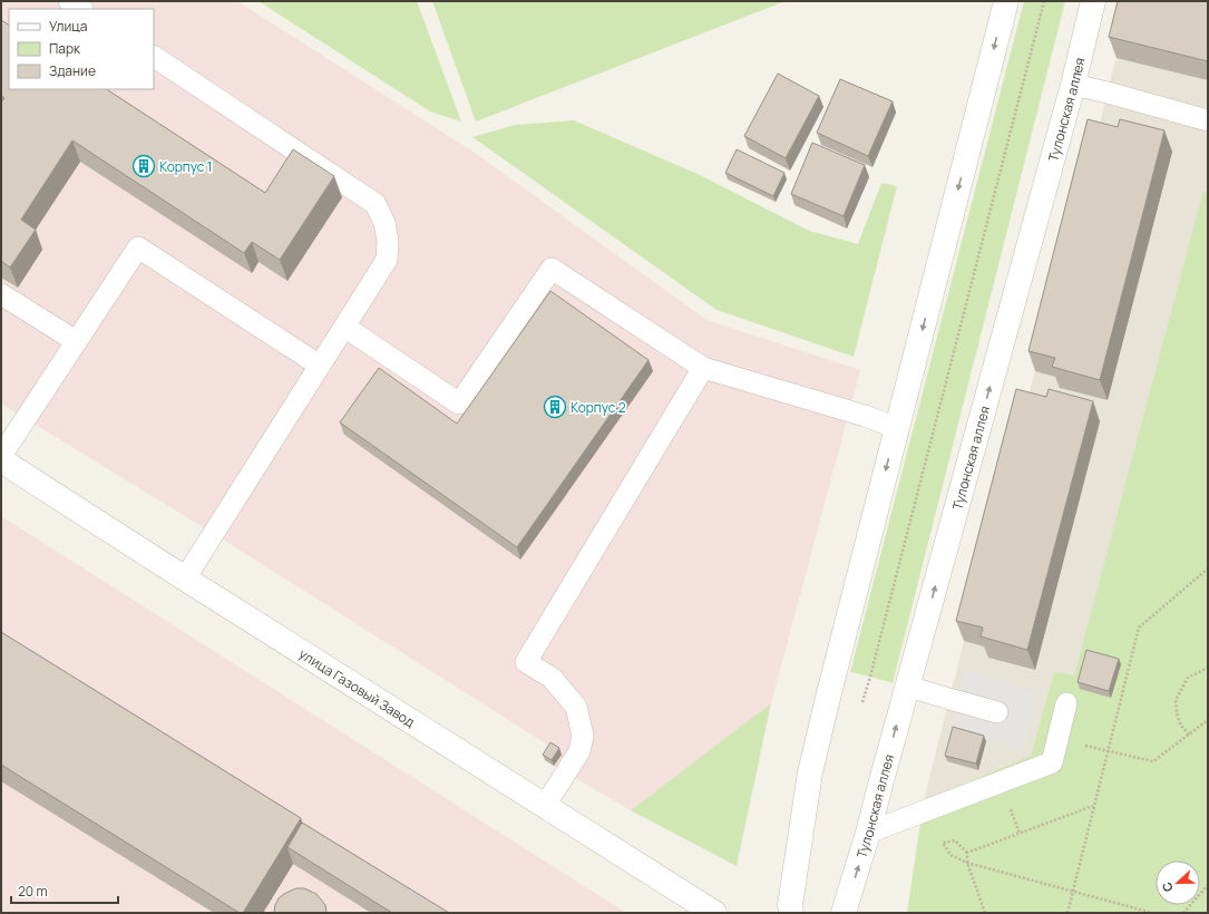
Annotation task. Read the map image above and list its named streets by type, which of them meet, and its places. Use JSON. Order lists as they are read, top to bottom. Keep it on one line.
{"streets":{"street":["Тулонская аллея","улица Газовый Завод"]},"places":{"building":["Корпус 1","Корпус 2"]},"legend":["Улица","Парк","Здание"],"scale_bar":"20 m","north":"left"}
